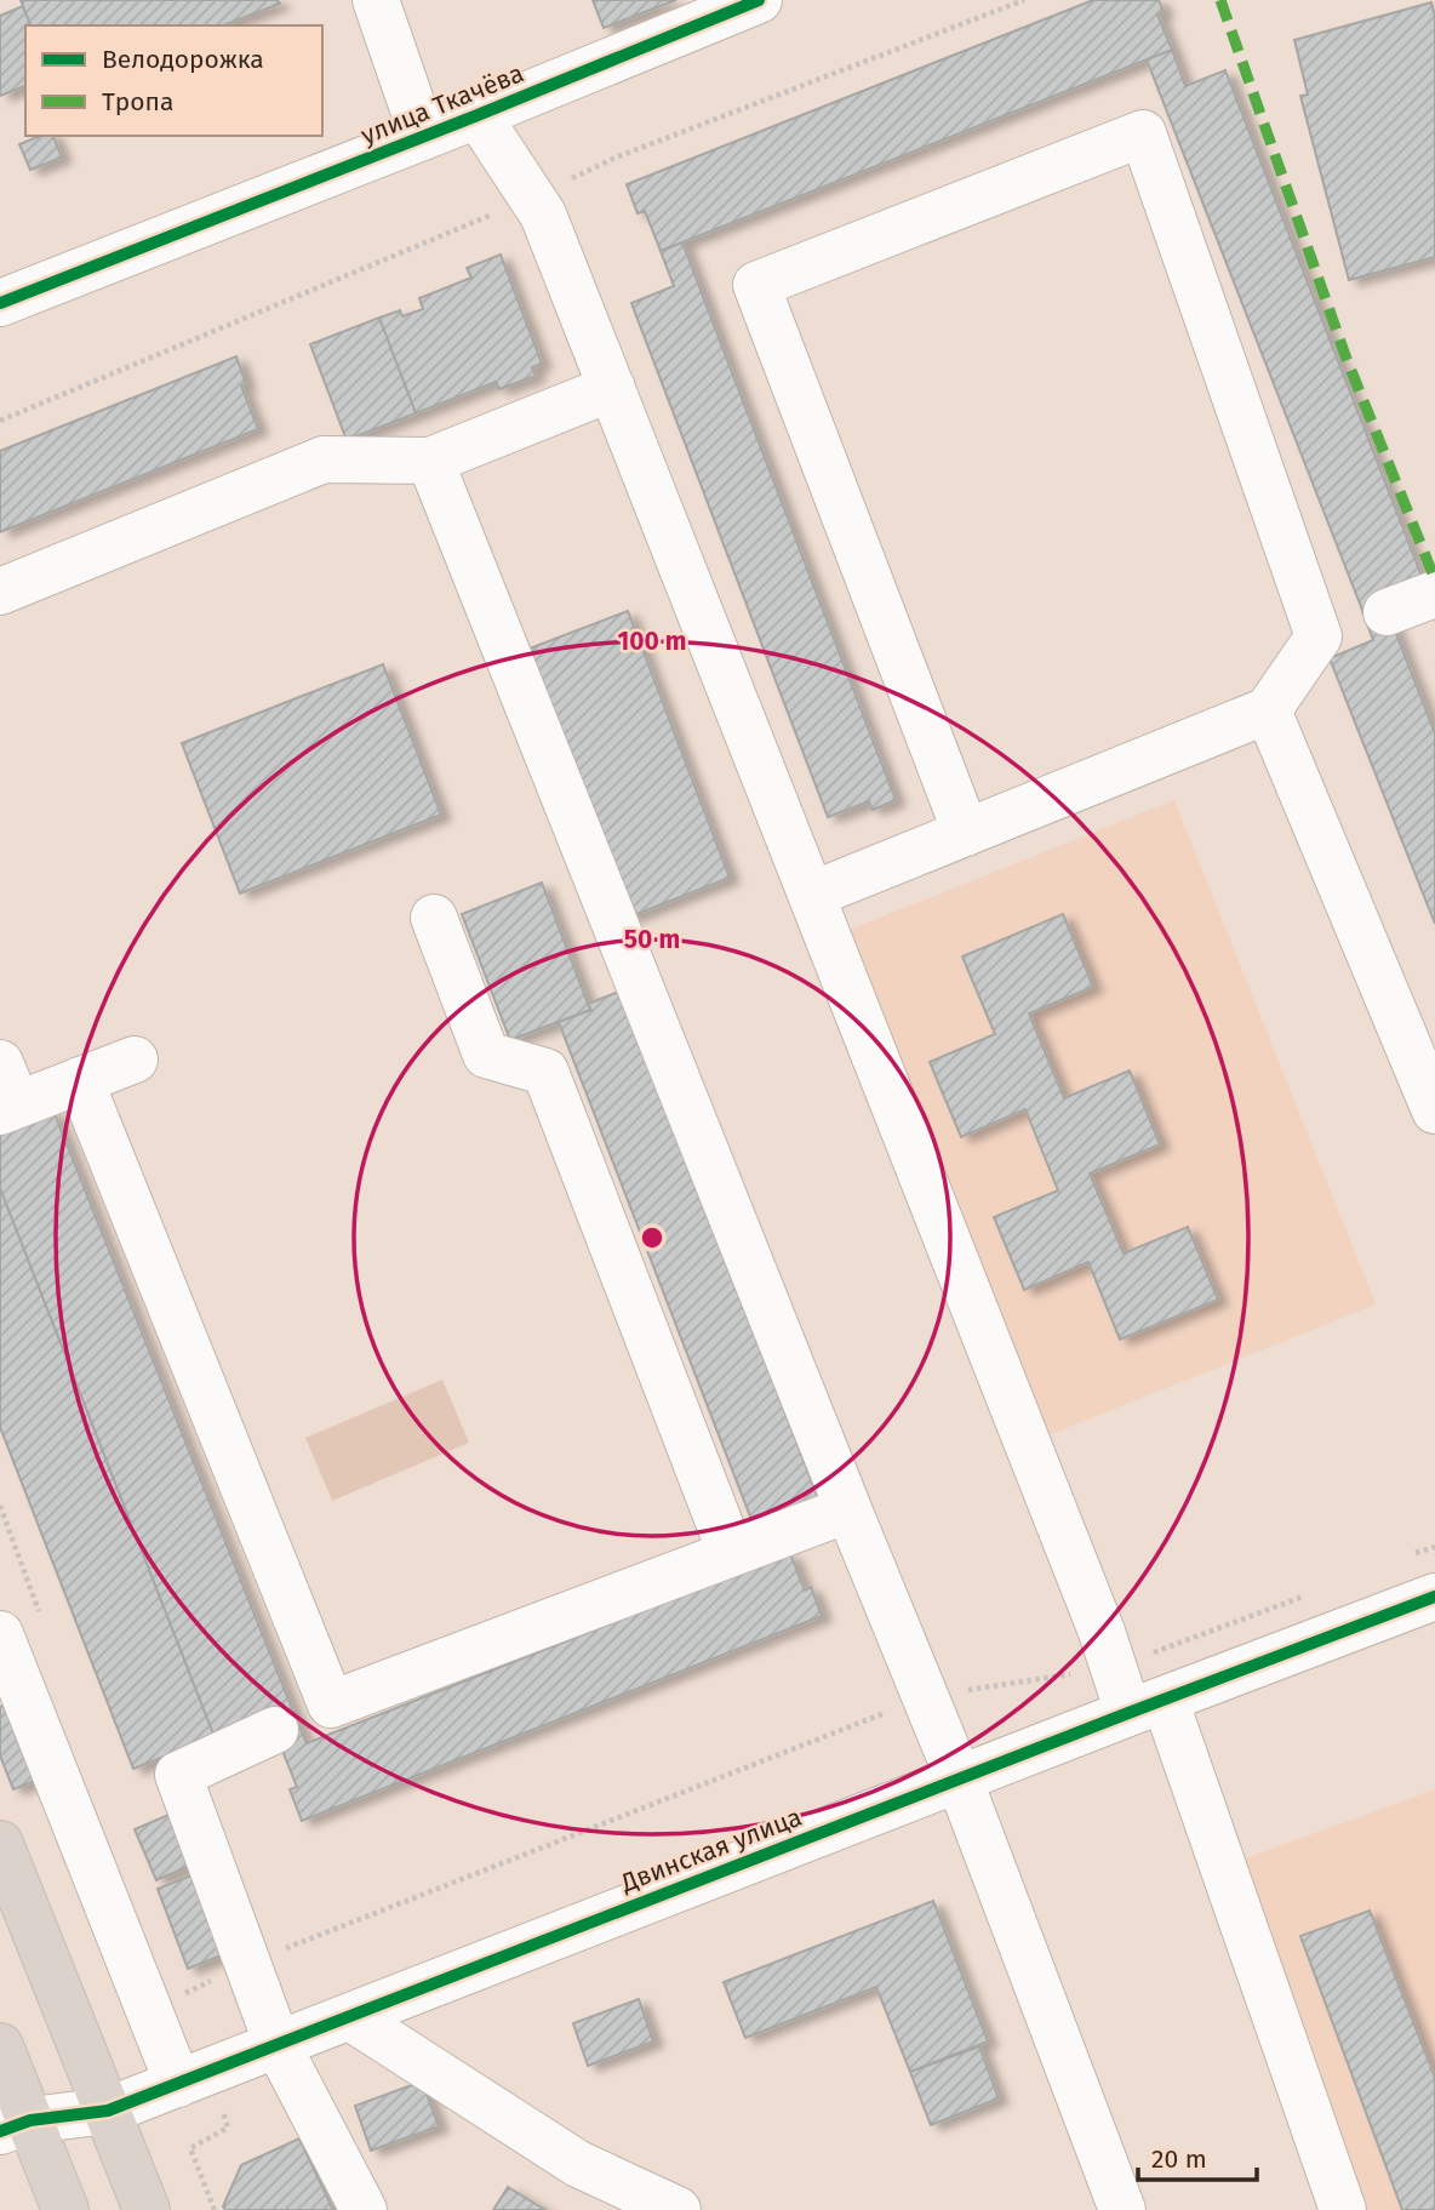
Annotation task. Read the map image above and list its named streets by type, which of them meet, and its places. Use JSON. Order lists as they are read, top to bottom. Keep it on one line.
{"streets":{"street":["улица Ткачёва","Двинская улица"]},"legend":["Велодорожка","Тропа"],"scale_bar":"20 m","rings":["100 m","50 m"]}
